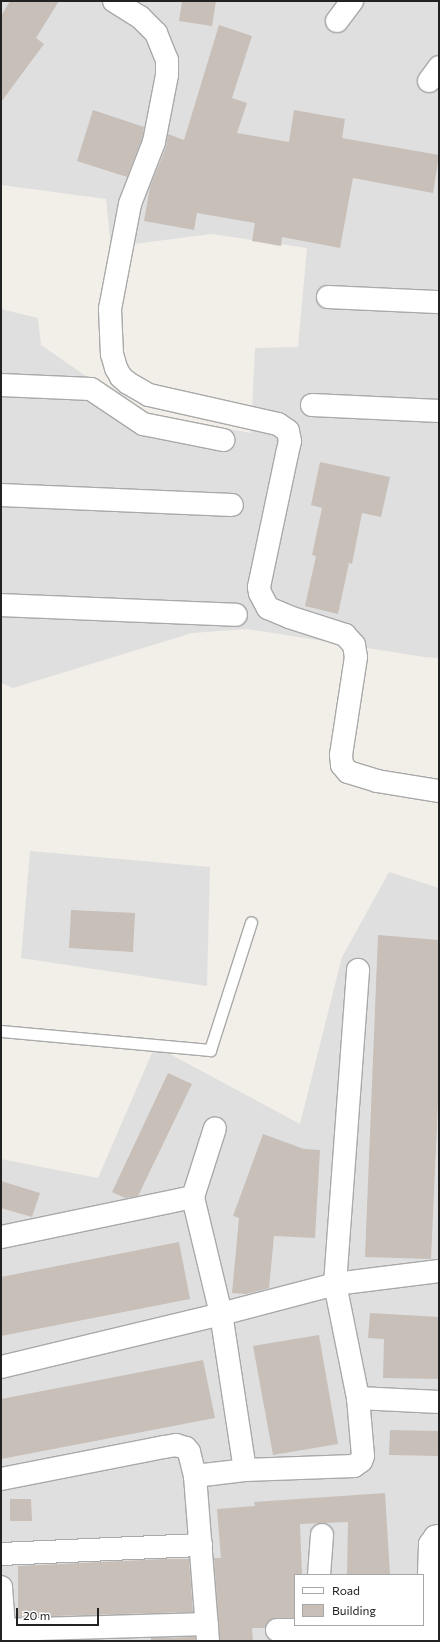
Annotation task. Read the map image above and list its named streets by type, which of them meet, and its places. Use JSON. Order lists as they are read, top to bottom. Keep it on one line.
{"legend":["Road","Building"],"scale_bar":"20 m"}
